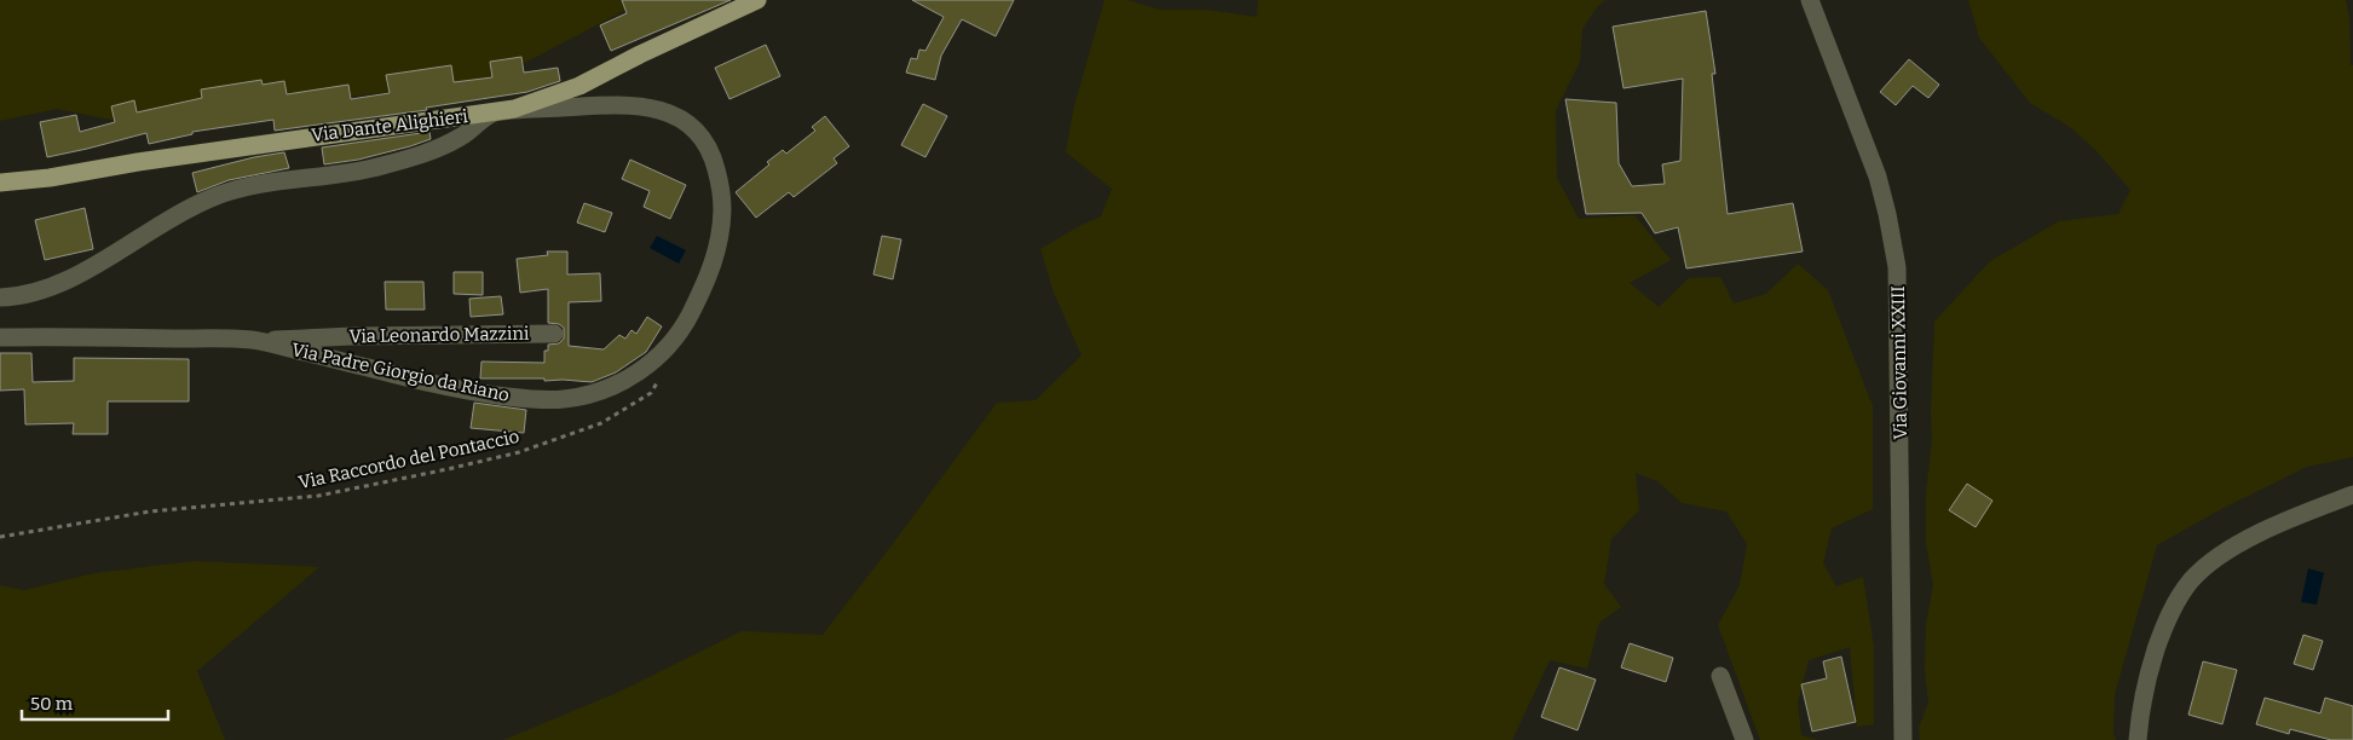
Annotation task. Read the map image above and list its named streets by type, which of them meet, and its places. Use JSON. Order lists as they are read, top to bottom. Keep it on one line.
{"streets":{"main road":["Via Dante Alighieri"],"street":["Via Leonardo Mazzini","Via Giovanni XXIII","Via Padre Giorgio da Riano"],"path":["Via Raccordo del Pontaccio"]},"crossings":[["Via Dante Alighieri","Via Padre Giorgio da Riano"],["Via Leonardo Mazzini","Via Padre Giorgio da Riano"]],"scale_bar":"50 m"}
